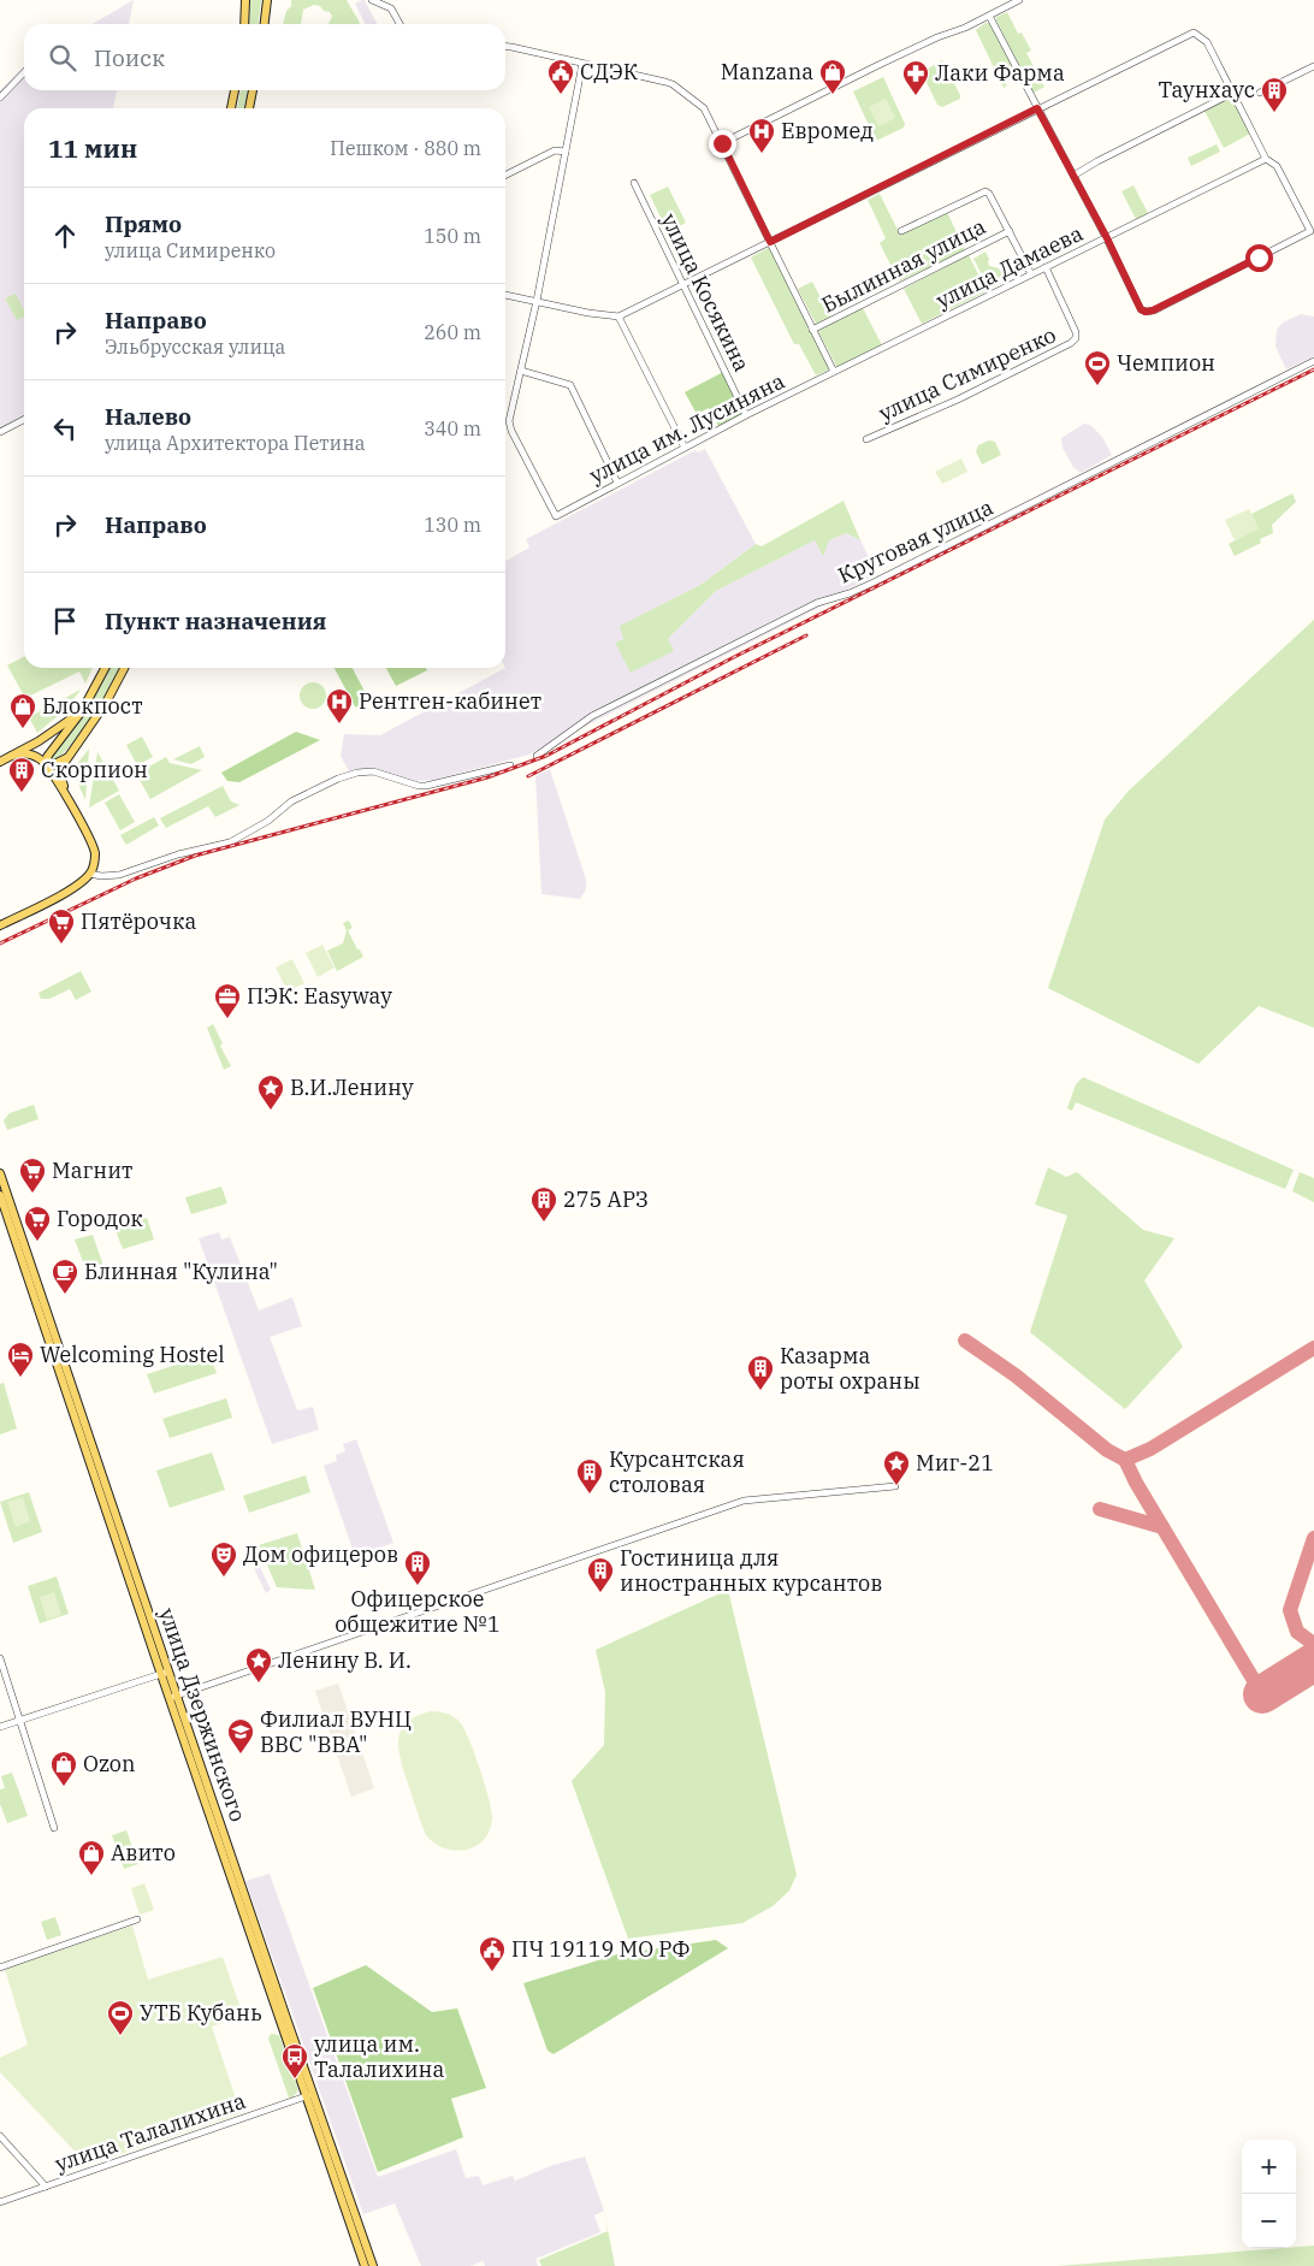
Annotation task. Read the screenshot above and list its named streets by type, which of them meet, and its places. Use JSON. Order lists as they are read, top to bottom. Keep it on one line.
{"streets":{"main road":["улица Дзержинского"],"street":["Былинная улица","улица Дамаева","улица Косякина","улица Симиренко","улица им. Лусиняна","Круговая улица","улица Талалихина"]},"crossings":[["улица Дамаева","улица Симиренко"],["улица Дамаева","улица им. Лусиняна"],["улица Косякина","улица им. Лусиняна"],["улица Дзержинского","улица Талалихина"]],"places":{"public building":["СДЭК","ПЧ 19119 МО РФ"],"shop":["Manzana","Блокпост","Ozon","Авито"],"pharmacy":["Лаки Фарма"],"building":["Таунхаус","Скорпион","275 АРЗ","Казарма роты охраны","Курсантская столовая","Офицерское общежитие №1","Гостиница для иностранных курсантов"],"hospital":["Евромед","Рентген-кабинет"],"sports":["Чемпион","УТБ Кубань"],"supermarket":["Пятёрочка","Магнит","Городок"],"office":["ПЭК: Easyway"],"place":["В.И.Ленину","Миг-21","Ленину В. И."],"cafe":["Блинная \"Кулина\""],"hotel":["Welcoming Hostel"],"theatre":["Дом офицеров"],"school or university":["Филиал ВУНЦ ВВС \"ВВА\""],"bus stop":["улица им. Талалихина"]},"page":{"search":"Поиск","heading":["11 мин","Пешком · 880 m"],"list":[["Прямо","улица Симиренко","150 m"],["Направо","Эльбрусская улица","260 m"],["Налево","улица Архитектора Петина","340 m"],["Направо","130 m"],"Пункт назначения"],"map_buttons":["+","−"]}}
